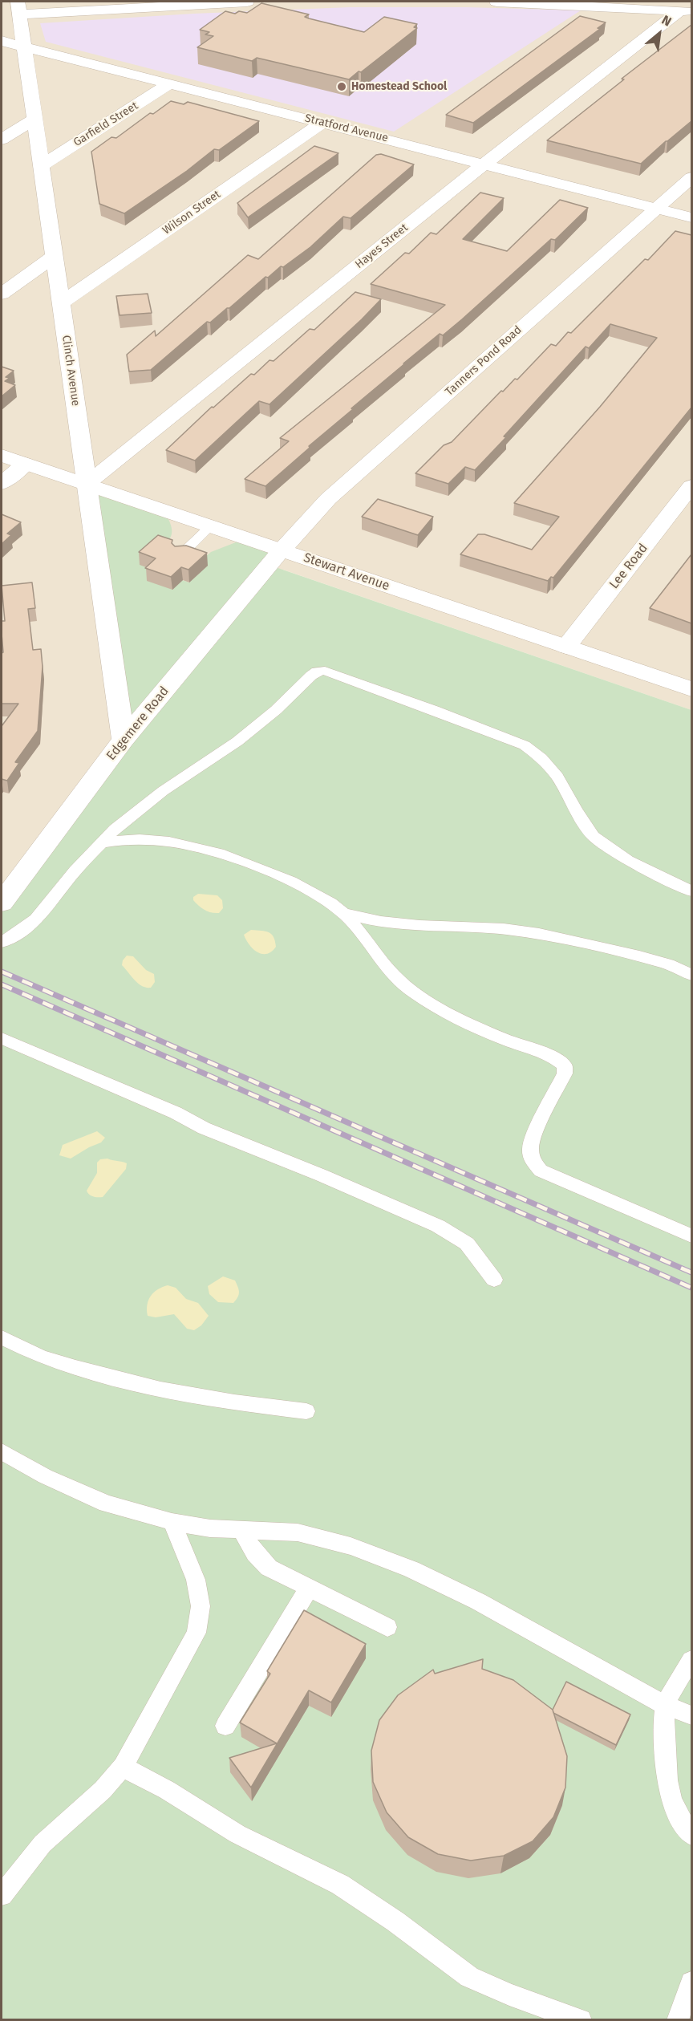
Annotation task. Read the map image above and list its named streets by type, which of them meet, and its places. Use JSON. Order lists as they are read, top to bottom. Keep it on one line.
{"streets":{"street":["Garfield Street","Stratford Avenue","Wilson Street","Hayes Street","Tanners Pond Road","Clinch Avenue","Lee Road","Stewart Avenue","Edgemere Road"]},"crossings":[["Garfield Street","Stratford Avenue"],["Garfield Street","Clinch Avenue"],["Stratford Avenue","Wilson Street"],["Stratford Avenue","Hayes Street"],["Stratford Avenue","Tanners Pond Road"],["Stratford Avenue","Clinch Avenue"],["Wilson Street","Clinch Avenue"],["Hayes Street","Clinch Avenue"],["Hayes Street","Stewart Avenue"],["Tanners Pond Road","Stewart Avenue"],["Tanners Pond Road","Edgemere Road"],["Clinch Avenue","Stewart Avenue"],["Clinch Avenue","Edgemere Road"],["Lee Road","Stewart Avenue"],["Stewart Avenue","Edgemere Road"]],"places":["Homestead School"],"north":"top right"}
